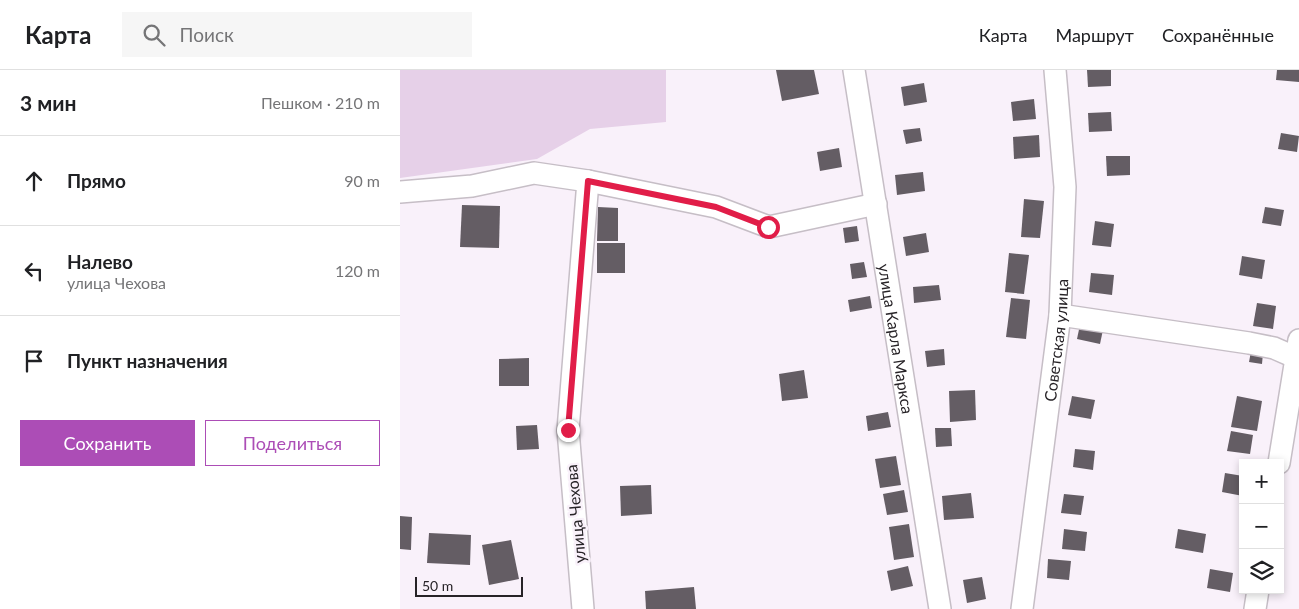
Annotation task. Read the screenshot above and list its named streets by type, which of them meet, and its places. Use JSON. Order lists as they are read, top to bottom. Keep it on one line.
{"streets":{"street":["улица Карла Маркса","Советская улица","улица Чехова"]},"scale_bar":"50 m","page":{"header":"Карта","search":"Поиск","nav":["Карта","Маршрут","Сохранённые"],"heading":["3 мин","Пешком · 210 m"],"list":[["Прямо","90 m"],["Налево","улица Чехова","120 m"],"Пункт назначения"],"buttons":["Сохранить","Поделиться"],"map_buttons":["+","−"],"scale":"50 m"}}
